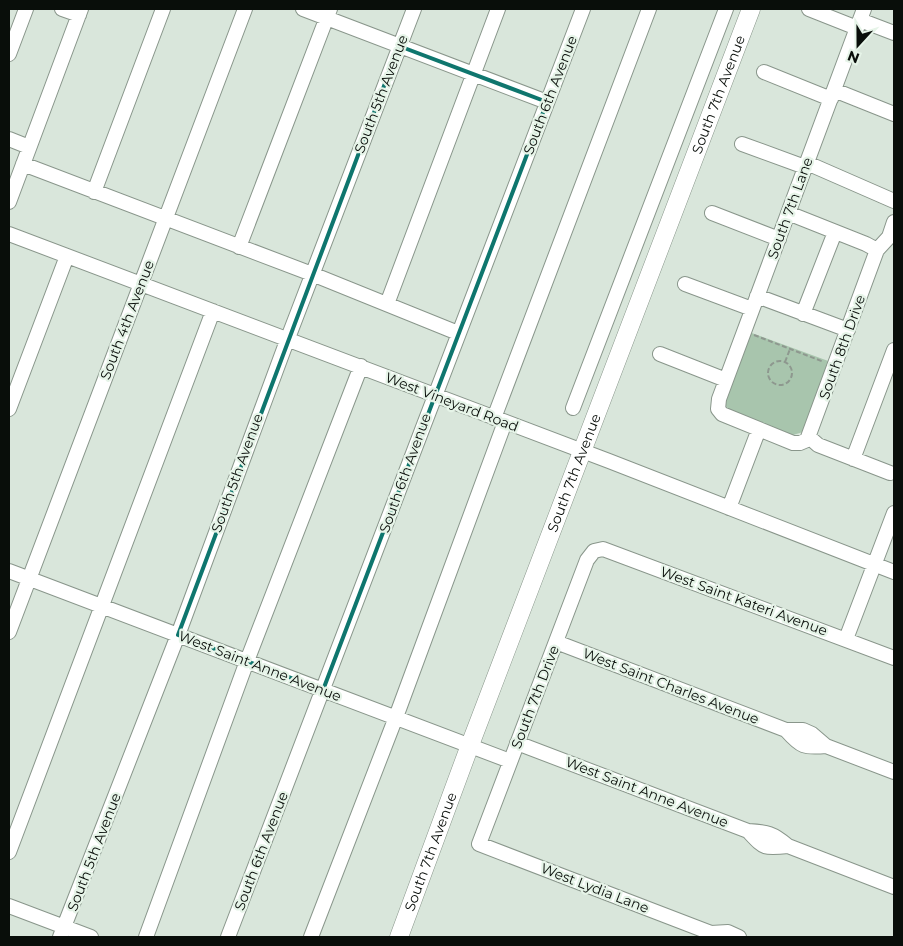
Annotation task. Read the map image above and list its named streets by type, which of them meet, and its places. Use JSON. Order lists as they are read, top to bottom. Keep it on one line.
{"streets":{"main road":["South 7th Avenue"],"street":["South 5th Avenue","South 6th Avenue","South 7th Lane","South 4th Avenue","South 8th Drive","West Vineyard Road","West Saint Kateri Avenue","West Saint Anne Avenue","West Saint Charles Avenue","South 7th Drive","West Lydia Lane"]},"crossings":[["South 5th Avenue","West Vineyard Road"],["South 5th Avenue","West Saint Anne Avenue"],["South 7th Avenue","West Vineyard Road"],["South 7th Avenue","West Saint Anne Avenue"],["South 6th Avenue","West Vineyard Road"],["South 6th Avenue","West Saint Anne Avenue"],["South 4th Avenue","West Vineyard Road"],["South 4th Avenue","West Saint Anne Avenue"],["West Saint Kateri Avenue","South 7th Drive"],["West Saint Anne Avenue","South 7th Drive"],["West Saint Charles Avenue","South 7th Drive"],["South 7th Drive","West Lydia Lane"]],"north":"bottom"}
